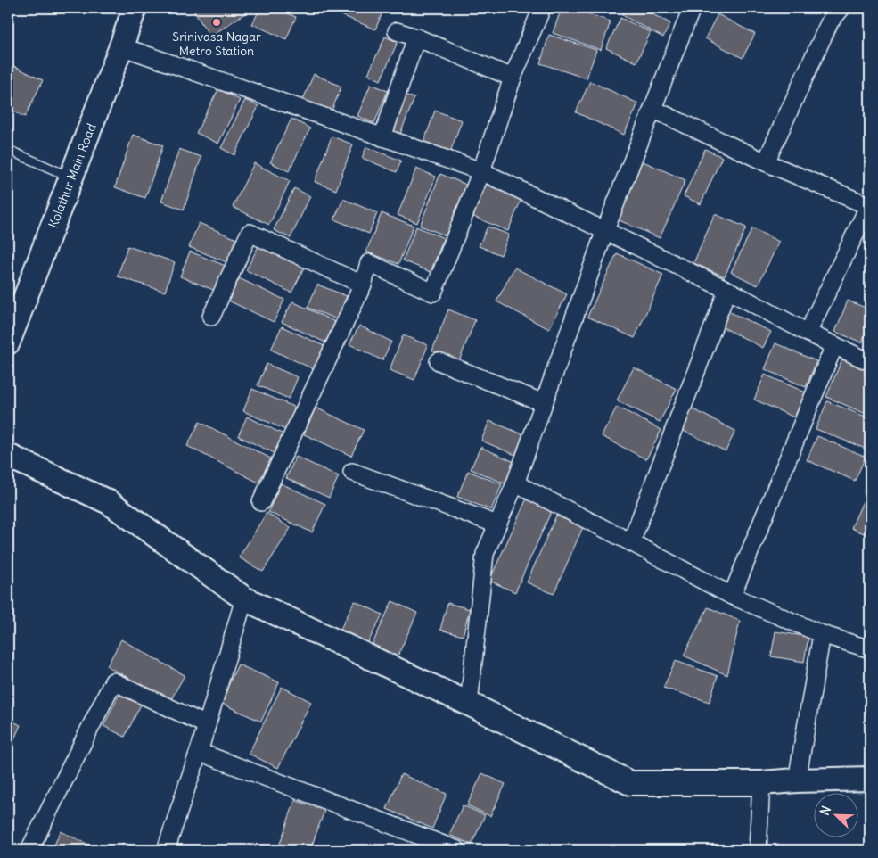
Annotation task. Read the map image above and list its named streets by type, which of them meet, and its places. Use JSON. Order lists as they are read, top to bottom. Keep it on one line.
{"streets":{"street":["Kolathur Main Road"]},"places":["Srinivasa Nagar Metro Station"],"north":"top left"}
